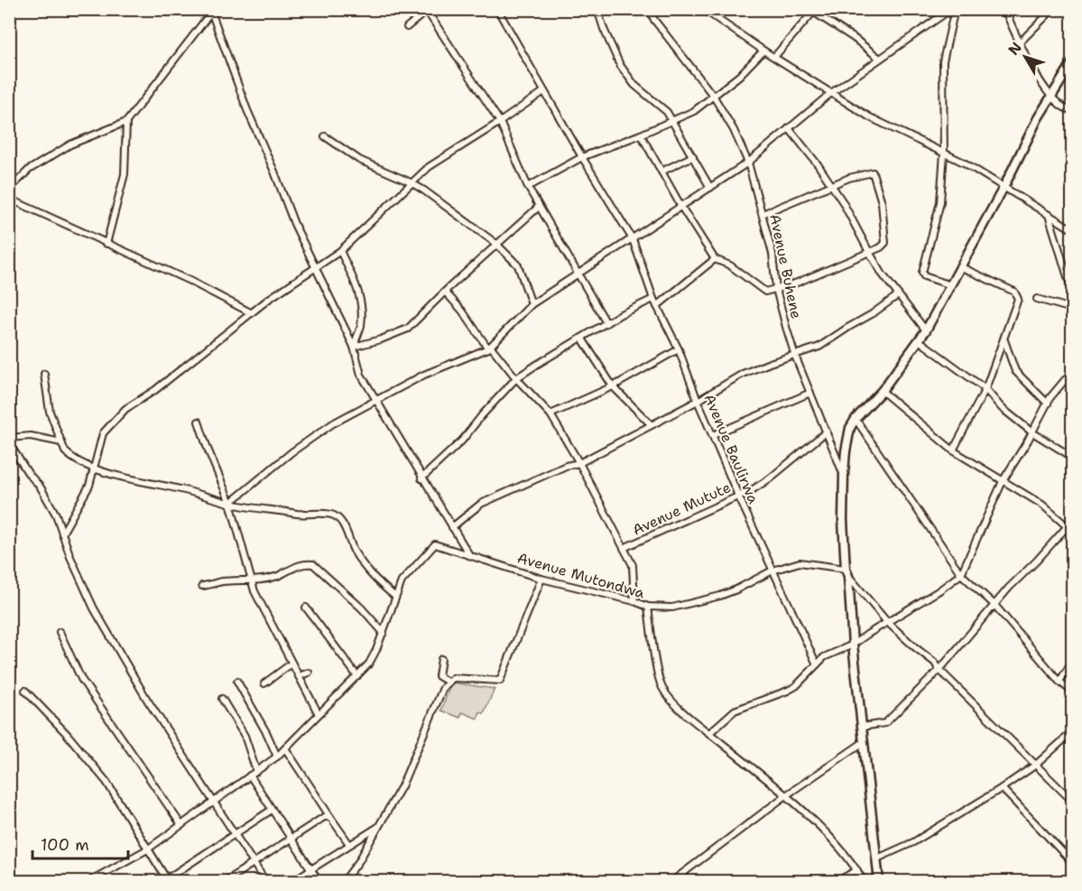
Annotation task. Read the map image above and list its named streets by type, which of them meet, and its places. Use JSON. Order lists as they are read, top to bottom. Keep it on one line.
{"streets":{"street":["Avenue Buhene","Avenue Baulirwa","Avenue Mutute","Avenue Mutondwa"]},"crossings":[["Avenue Buhene","Avenue Mutute"],["Avenue Baulirwa","Avenue Mutute"],["Avenue Baulirwa","Avenue Mutondwa"]],"scale_bar":"100 m","north":"top left"}
